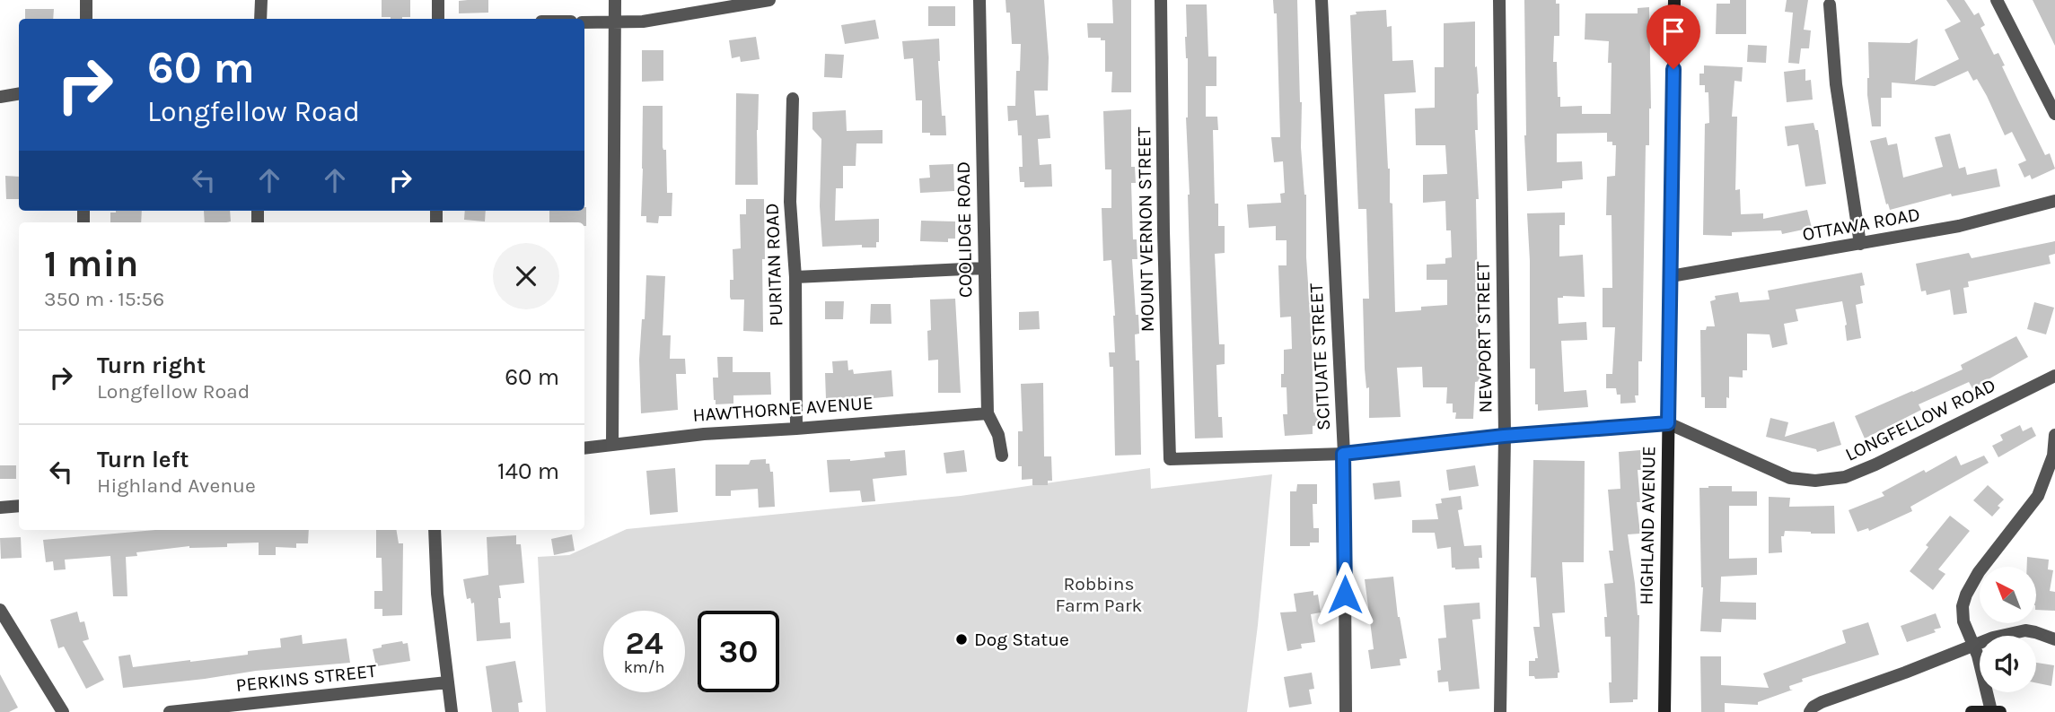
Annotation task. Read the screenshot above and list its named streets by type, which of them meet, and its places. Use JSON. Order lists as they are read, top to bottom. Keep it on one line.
{"streets":{"street":["OTTAWA ROAD","COOLIDGE ROAD","MOUNT VERNON STREET","PURITAN ROAD","NEWPORT STREET","SCITUATE STREET","HAWTHORNE AVENUE","LONGFELLOW ROAD","HIGHLAND AVENUE","PERKINS STREET"]},"crossings":[["OTTAWA ROAD","HIGHLAND AVENUE"],["COOLIDGE ROAD","HAWTHORNE AVENUE"],["MOUNT VERNON STREET","LONGFELLOW ROAD"],["PURITAN ROAD","HAWTHORNE AVENUE"],["NEWPORT STREET","LONGFELLOW ROAD"],["SCITUATE STREET","LONGFELLOW ROAD"],["LONGFELLOW ROAD","HIGHLAND AVENUE"]],"parks":["Robbins Farm Park"],"places":["Dog Statue"],"north":"top left","page":{"turn":["60 m","Longfellow Road"],"heading":["1 min","350 m · 15:56"],"list":[{"name":"Turn right","note":"Longfellow Road","value":"60 m"},{"name":"Turn left","note":"Highland Avenue","value":"140 m"}],"speed":"24 km/h","limit":"30"}}
